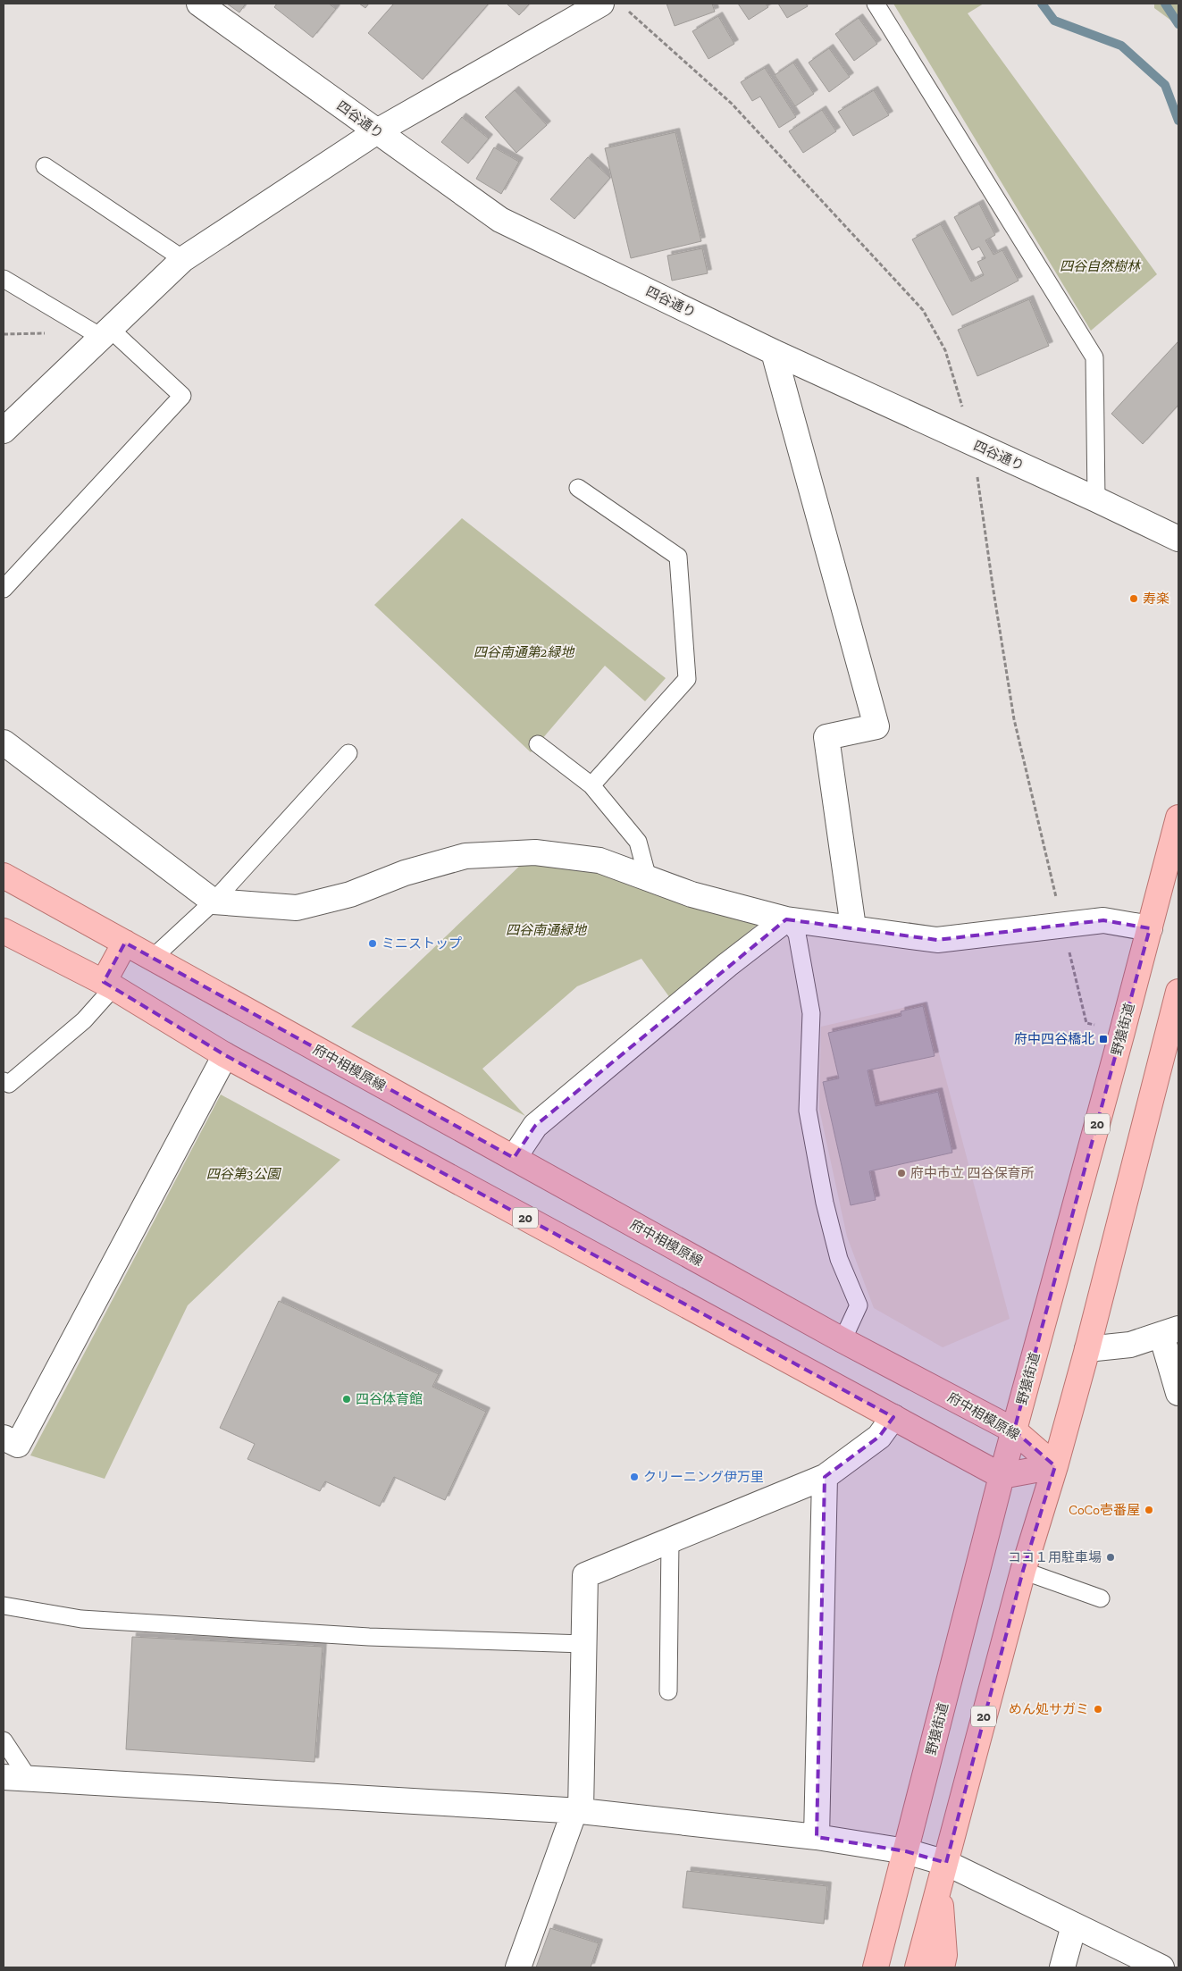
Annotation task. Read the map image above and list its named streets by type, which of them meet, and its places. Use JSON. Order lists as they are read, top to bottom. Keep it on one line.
{"streets":{"main road":["野猿街道","府中相模原線","20"],"street":["四谷通り"]},"crossings":[["野猿街道","府中相模原線"],["野猿街道","20"],["府中相模原線","20"]],"parks":["四谷自然樹林","四谷南通第2緑地","四谷南通緑地","四谷第3公園"],"places":{"other":["寿楽","ミニストップ","府中市立 四谷保育所","四谷体育館","クリーニング伊万里","CoCo壱番屋","ココ１用駐車場","めん処サガミ"],"transit":["府中四谷橋北"]}}
